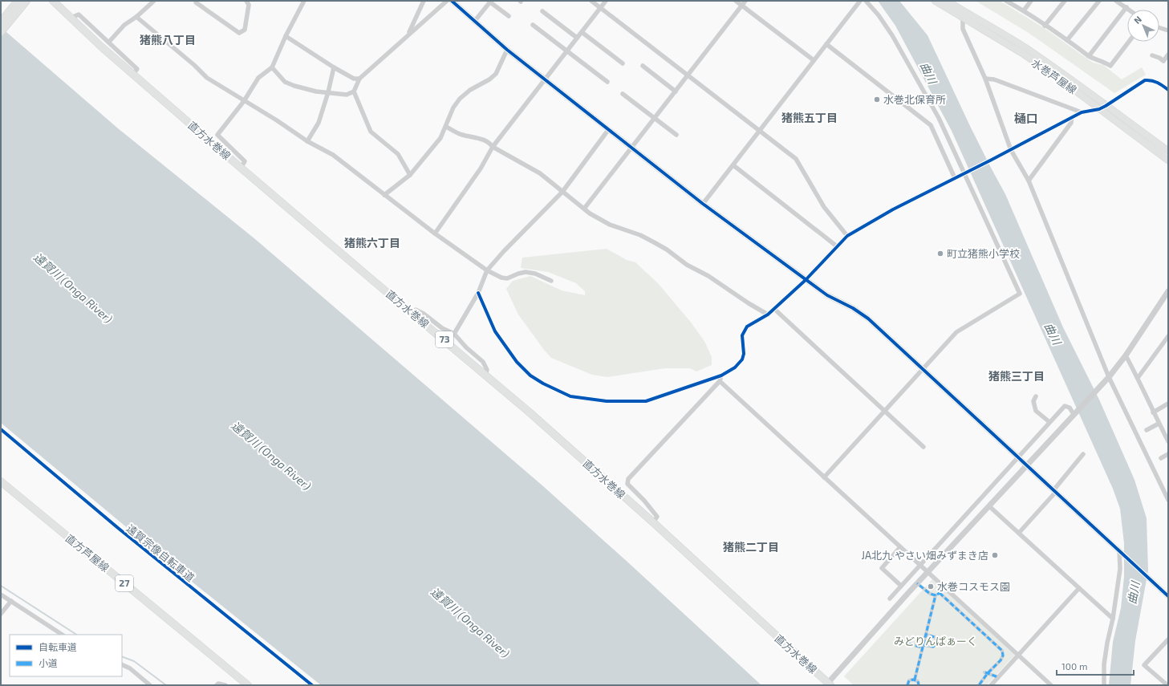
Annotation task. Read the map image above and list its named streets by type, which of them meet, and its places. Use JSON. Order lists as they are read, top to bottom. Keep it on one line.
{"streets":{"main road":["水巻芦屋線","直方水巻線","73","直方芦屋線","27"],"cycle path":["遠賀宗像自転車道"]},"districts":["猪熊八丁目","猪熊五丁目","樋口","猪熊六丁目","猪熊三丁目","猪熊二丁目"],"water":["曲川","遠賀川 (Onga River)"],"parks":["みどりんぱぁーく"],"places":["水巻北保育所","町立猪熊小学校","JA北九 やさい畑みずまき店","水巻コスモス園"],"legend":["自転車道","小道"],"scale_bar":"100 m","north":"top left"}
